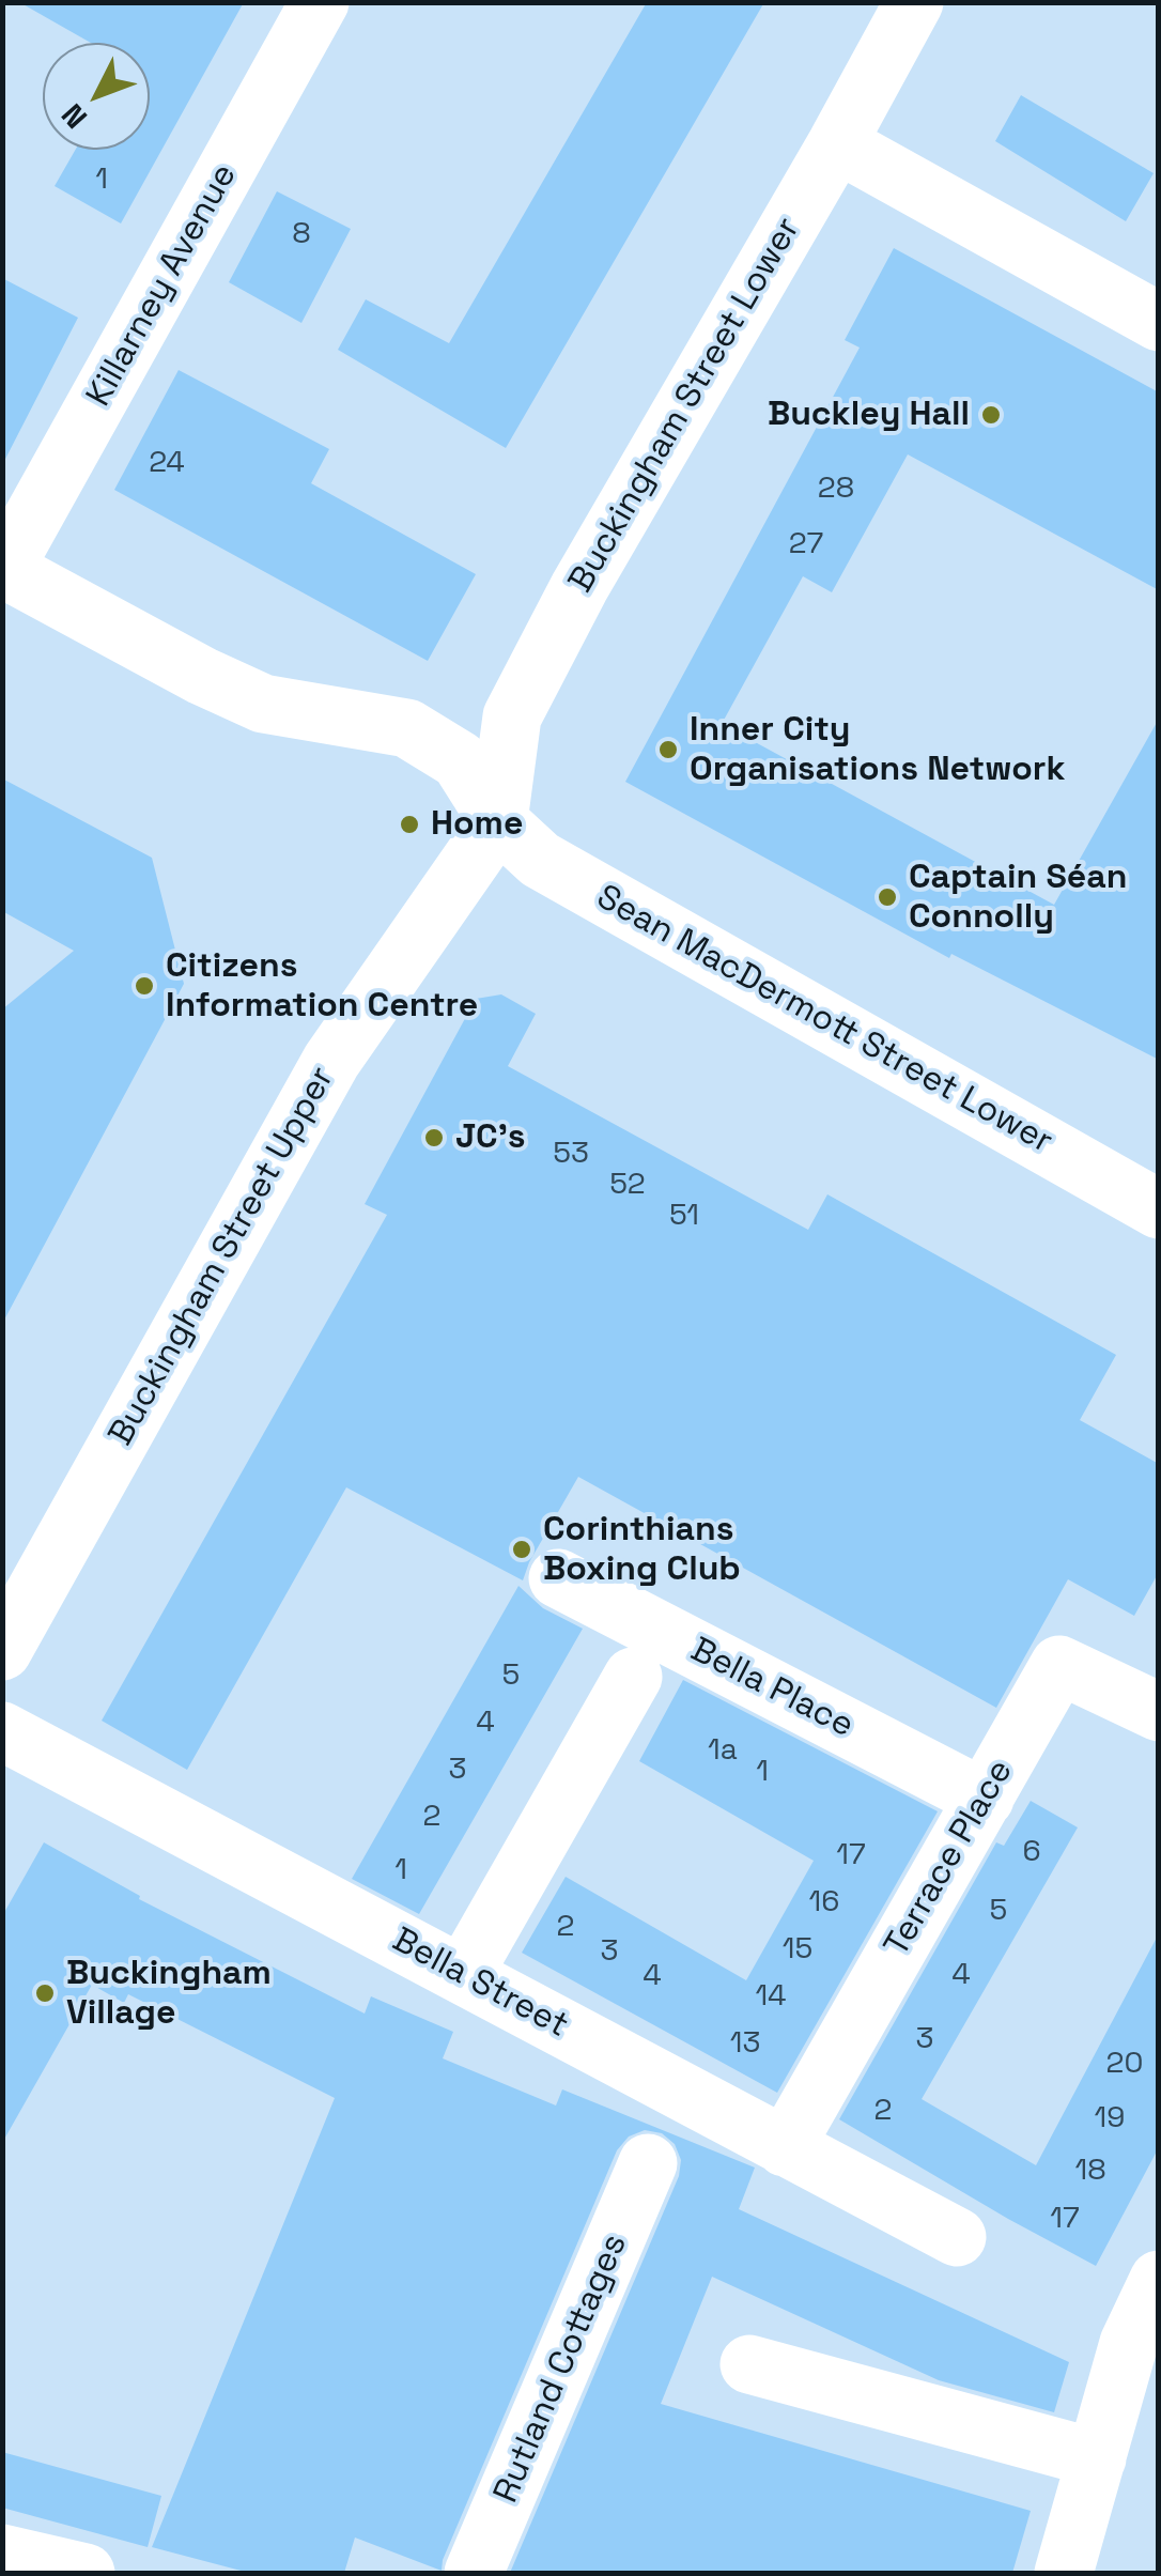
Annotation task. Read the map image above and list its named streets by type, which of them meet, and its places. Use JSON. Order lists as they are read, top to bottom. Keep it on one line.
{"streets":{"street":["Killarney Avenue","Buckingham Street Lower","Sean MacDermott Street Lower","Buckingham Street Upper","Bella Place","Terrace Place","Bella Street","Rutland Cottages"]},"crossings":[["Killarney Avenue","Sean MacDermott Street Lower"],["Buckingham Street Lower","Sean MacDermott Street Lower"],["Buckingham Street Lower","Buckingham Street Upper"],["Sean MacDermott Street Lower","Buckingham Street Upper"],["Bella Place","Terrace Place"],["Terrace Place","Bella Street"]],"places":["Buckley Hall","Inner City Organisations Network","Home","Captain Séan Connolly","Citizens Information Centre","JC's","Corinthians Boxing Club","Buckingham Village"],"house_numbers":["1","8","24","28","27","53","52","51","5","4","1a","3","1","2","6","17","1","16","5","2","15","3","4","4","14","3","13","20","2","19","18","17"],"north":"bottom left"}
